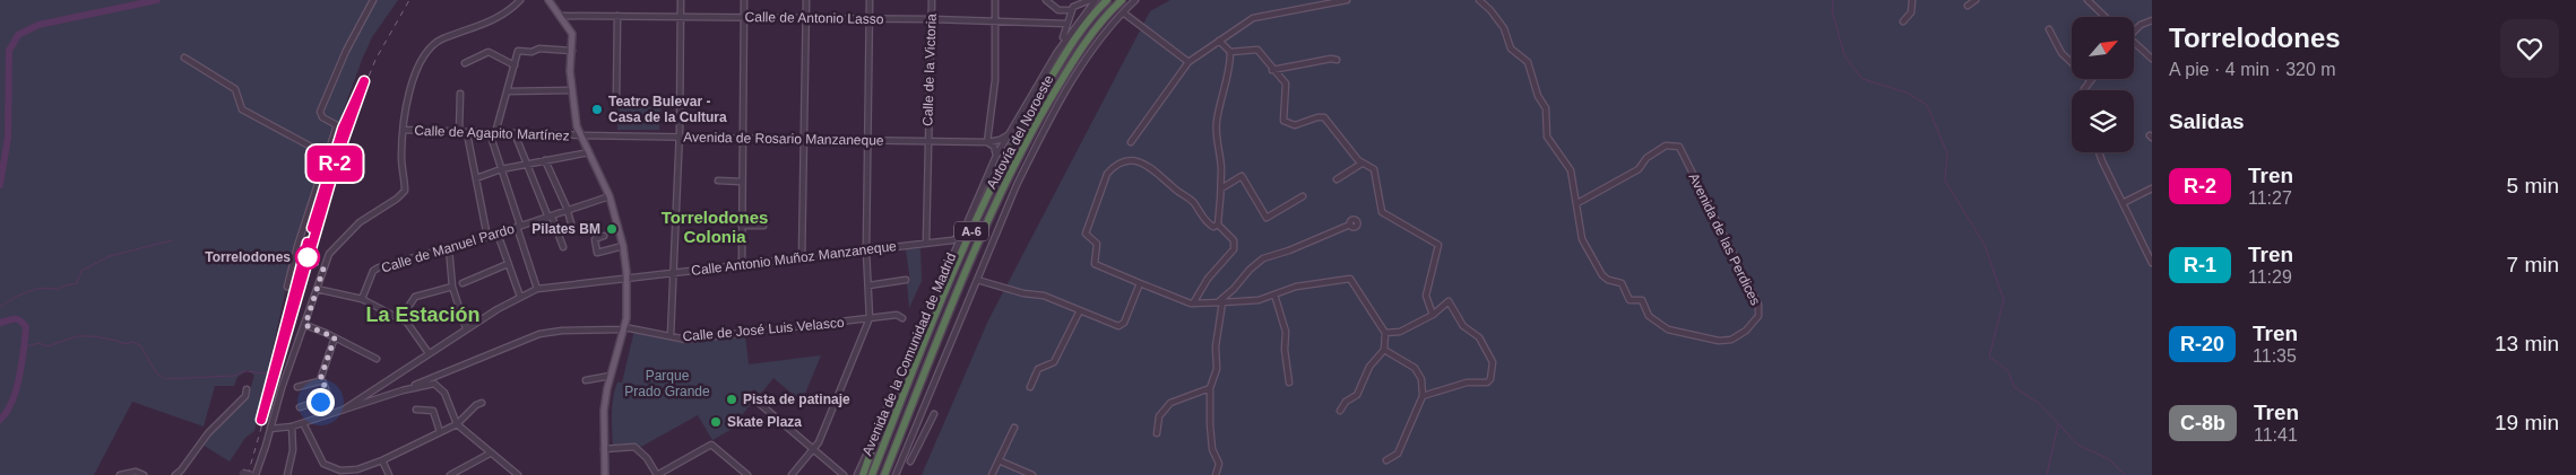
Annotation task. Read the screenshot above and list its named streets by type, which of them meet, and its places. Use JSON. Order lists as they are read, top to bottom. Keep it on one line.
{"streets":{"highway":["Autovía del Noroeste","A-6"],"street":["Calle de Antonio Lasso","Calle de la Victoria","Calle de Agapito Martínez","Avenida de Rosario Manzaneque","Avenida de las Perdices","Calle de Manuel Pardo","Calle Antonio Muñoz Manzaneque","Calle de José Luis Velasco","Avenida de la Comunidad de Madrid"]},"crossings":[["Calle de Antonio Lasso","Calle de la Victoria"],["Calle de la Victoria","Avenida de Rosario Manzaneque"],["Calle de la Victoria","Calle Antonio Muñoz Manzaneque"],["Calle de Agapito Martínez","Avenida de Rosario Manzaneque"],["Avenida de Rosario Manzaneque","Avenida de la Comunidad de Madrid"],["Calle Antonio Muñoz Manzaneque","Avenida de la Comunidad de Madrid"]],"districts":["Torrelodones Colonia","La Estación"],"parks":["Parque Prado Grande"],"places":["Teatro Bulevar - Casa de la Cultura","Pilates BM","Torrelodones","Pista de patinaje","Skate Plaza"],"north":"top right","page":{"on_map":"R-2","heading":[["Torrelodones","A pie · 4 min · 320 m"],"Salidas"],"list":[{"mark":"R-2","name":"Tren","note":"11:27","value":"5 min"},{"mark":"R-1","name":"Tren","note":"11:29","value":"7 min"},{"mark":"R-20","name":"Tren","note":"11:35","value":"13 min"},{"mark":"C-8b","name":"Tren","note":"11:41","value":"19 min"}]}}
